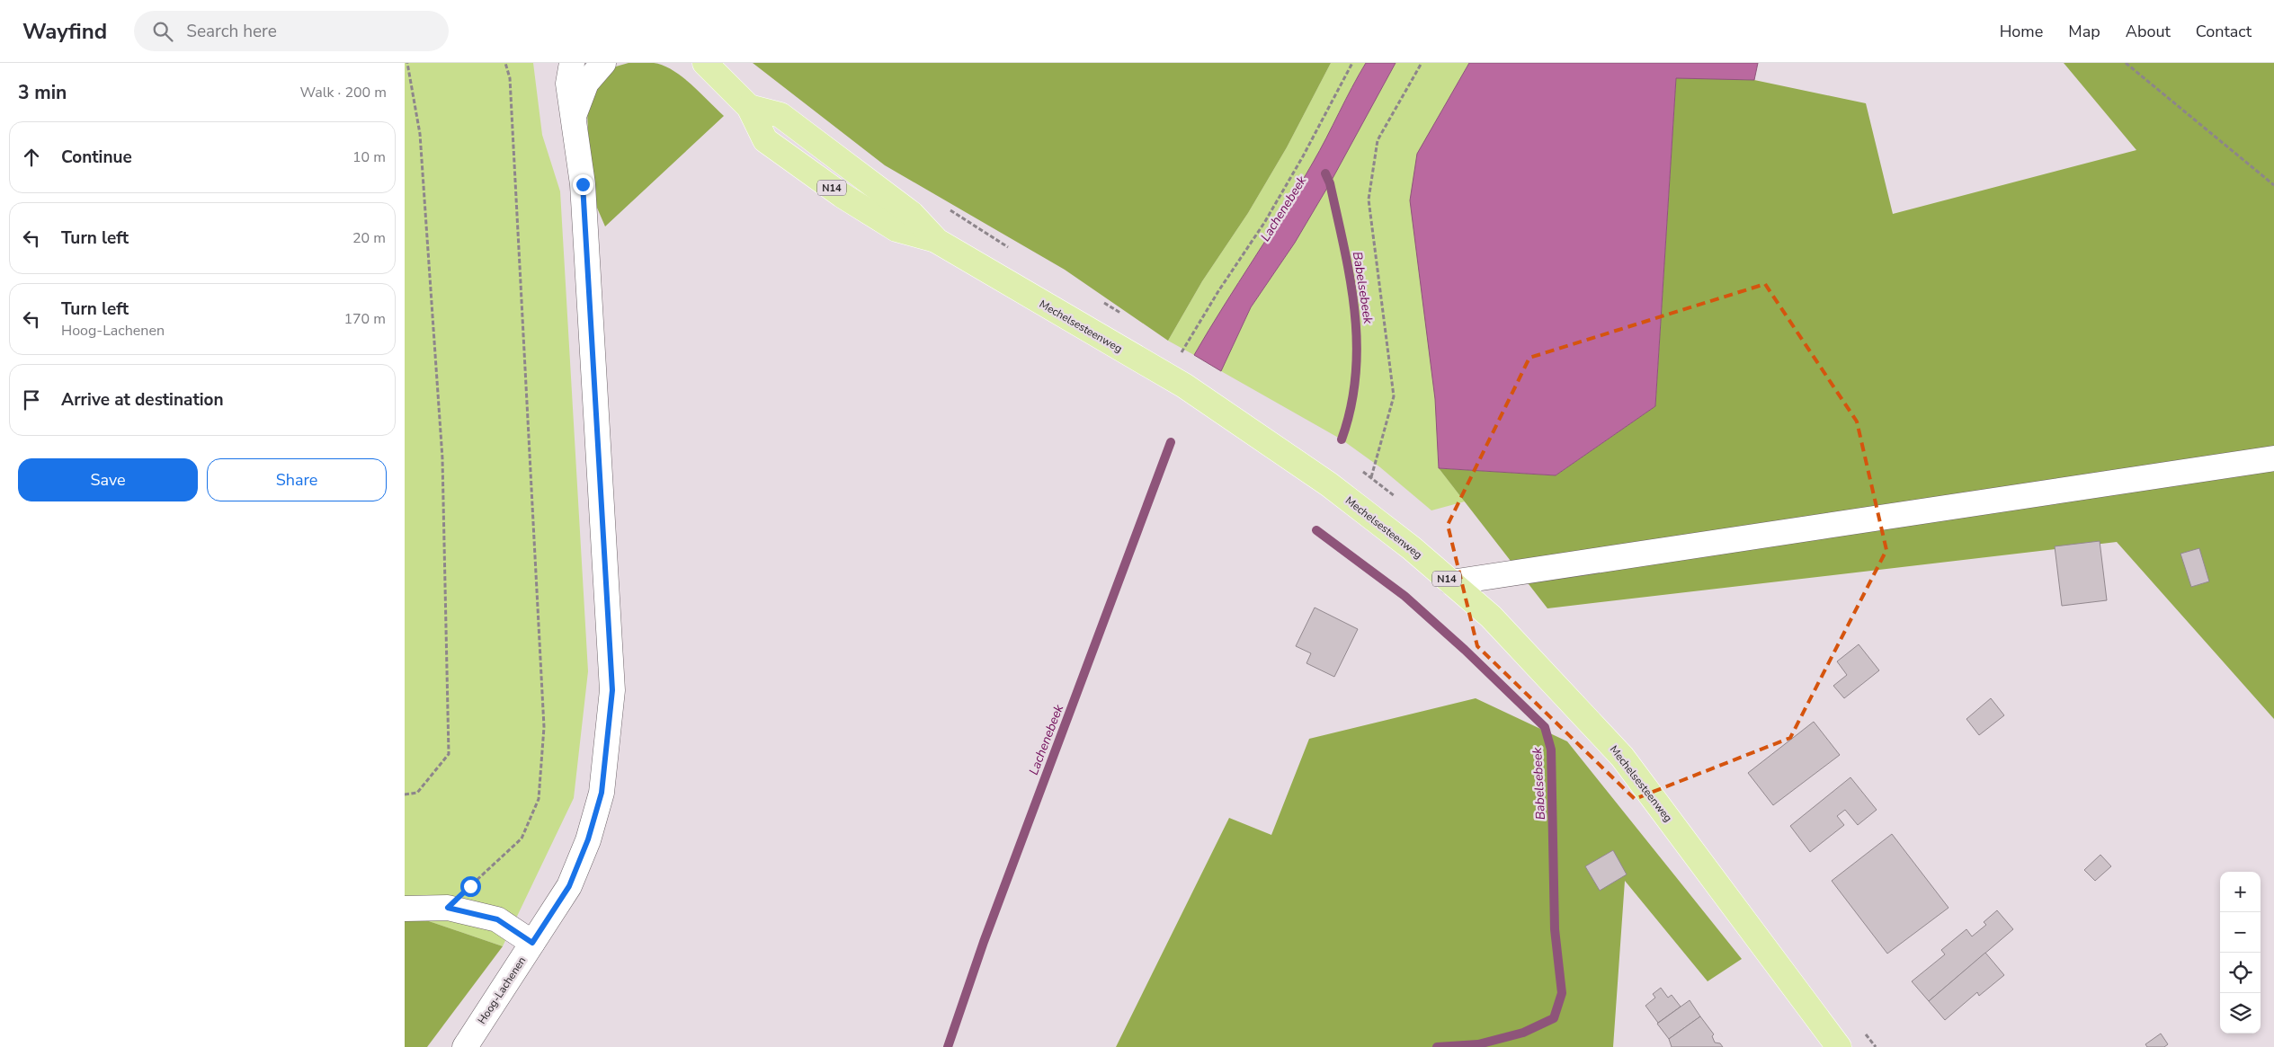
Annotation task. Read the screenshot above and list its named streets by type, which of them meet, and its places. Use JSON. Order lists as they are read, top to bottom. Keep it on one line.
{"streets":{"main road":["N14","Mechelsesteenweg"],"street":["Hoog-Lachenen"]},"water":["Lachenebeek","Babelsebeek"],"page":{"header":"Wayfind","search":"Search here","nav":["Home","Map","About","Contact"],"heading":["3 min","Walk · 200 m"],"list":[["Continue","10 m"],["Turn left","20 m"],["Turn left","Hoog-Lachenen","170 m"],"Arrive at destination"],"buttons":["Save","Share"],"map_buttons":["+","−"]}}
